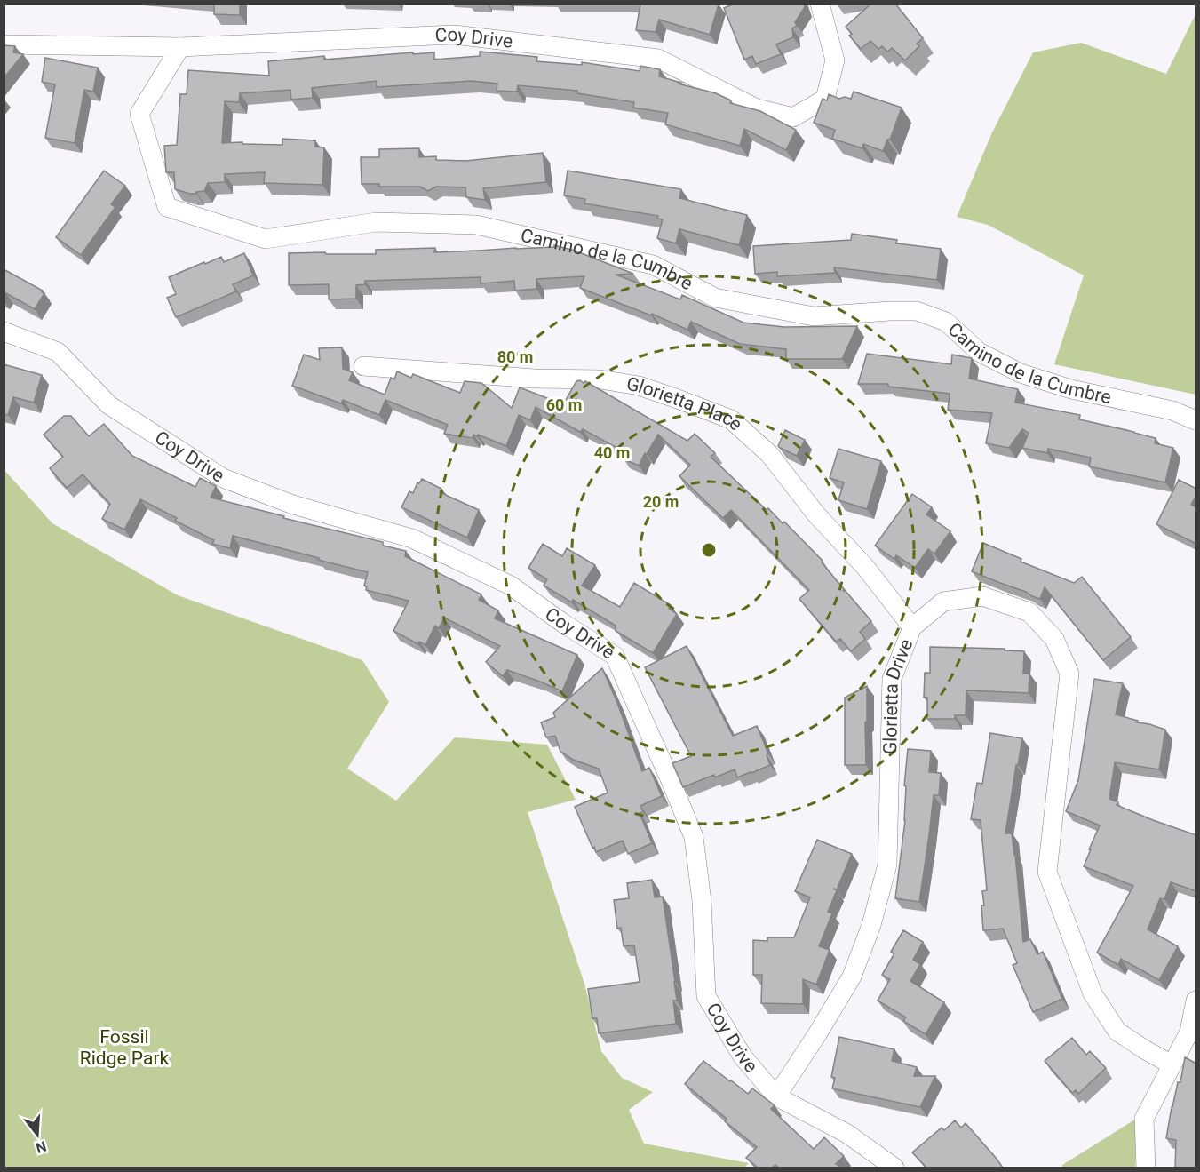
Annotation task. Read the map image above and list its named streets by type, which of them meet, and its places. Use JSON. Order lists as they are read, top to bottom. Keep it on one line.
{"streets":{"street":["Coy Drive","Camino de la Cumbre","Glorietta Place","Glorietta Drive"]},"crossings":[["Coy Drive","Camino de la Cumbre"],["Coy Drive","Glorietta Drive"],["Glorietta Place","Glorietta Drive"]],"parks":["Fossil Ridge Park"],"north":"bottom","rings":["80 m","60 m","40 m","20 m"]}
